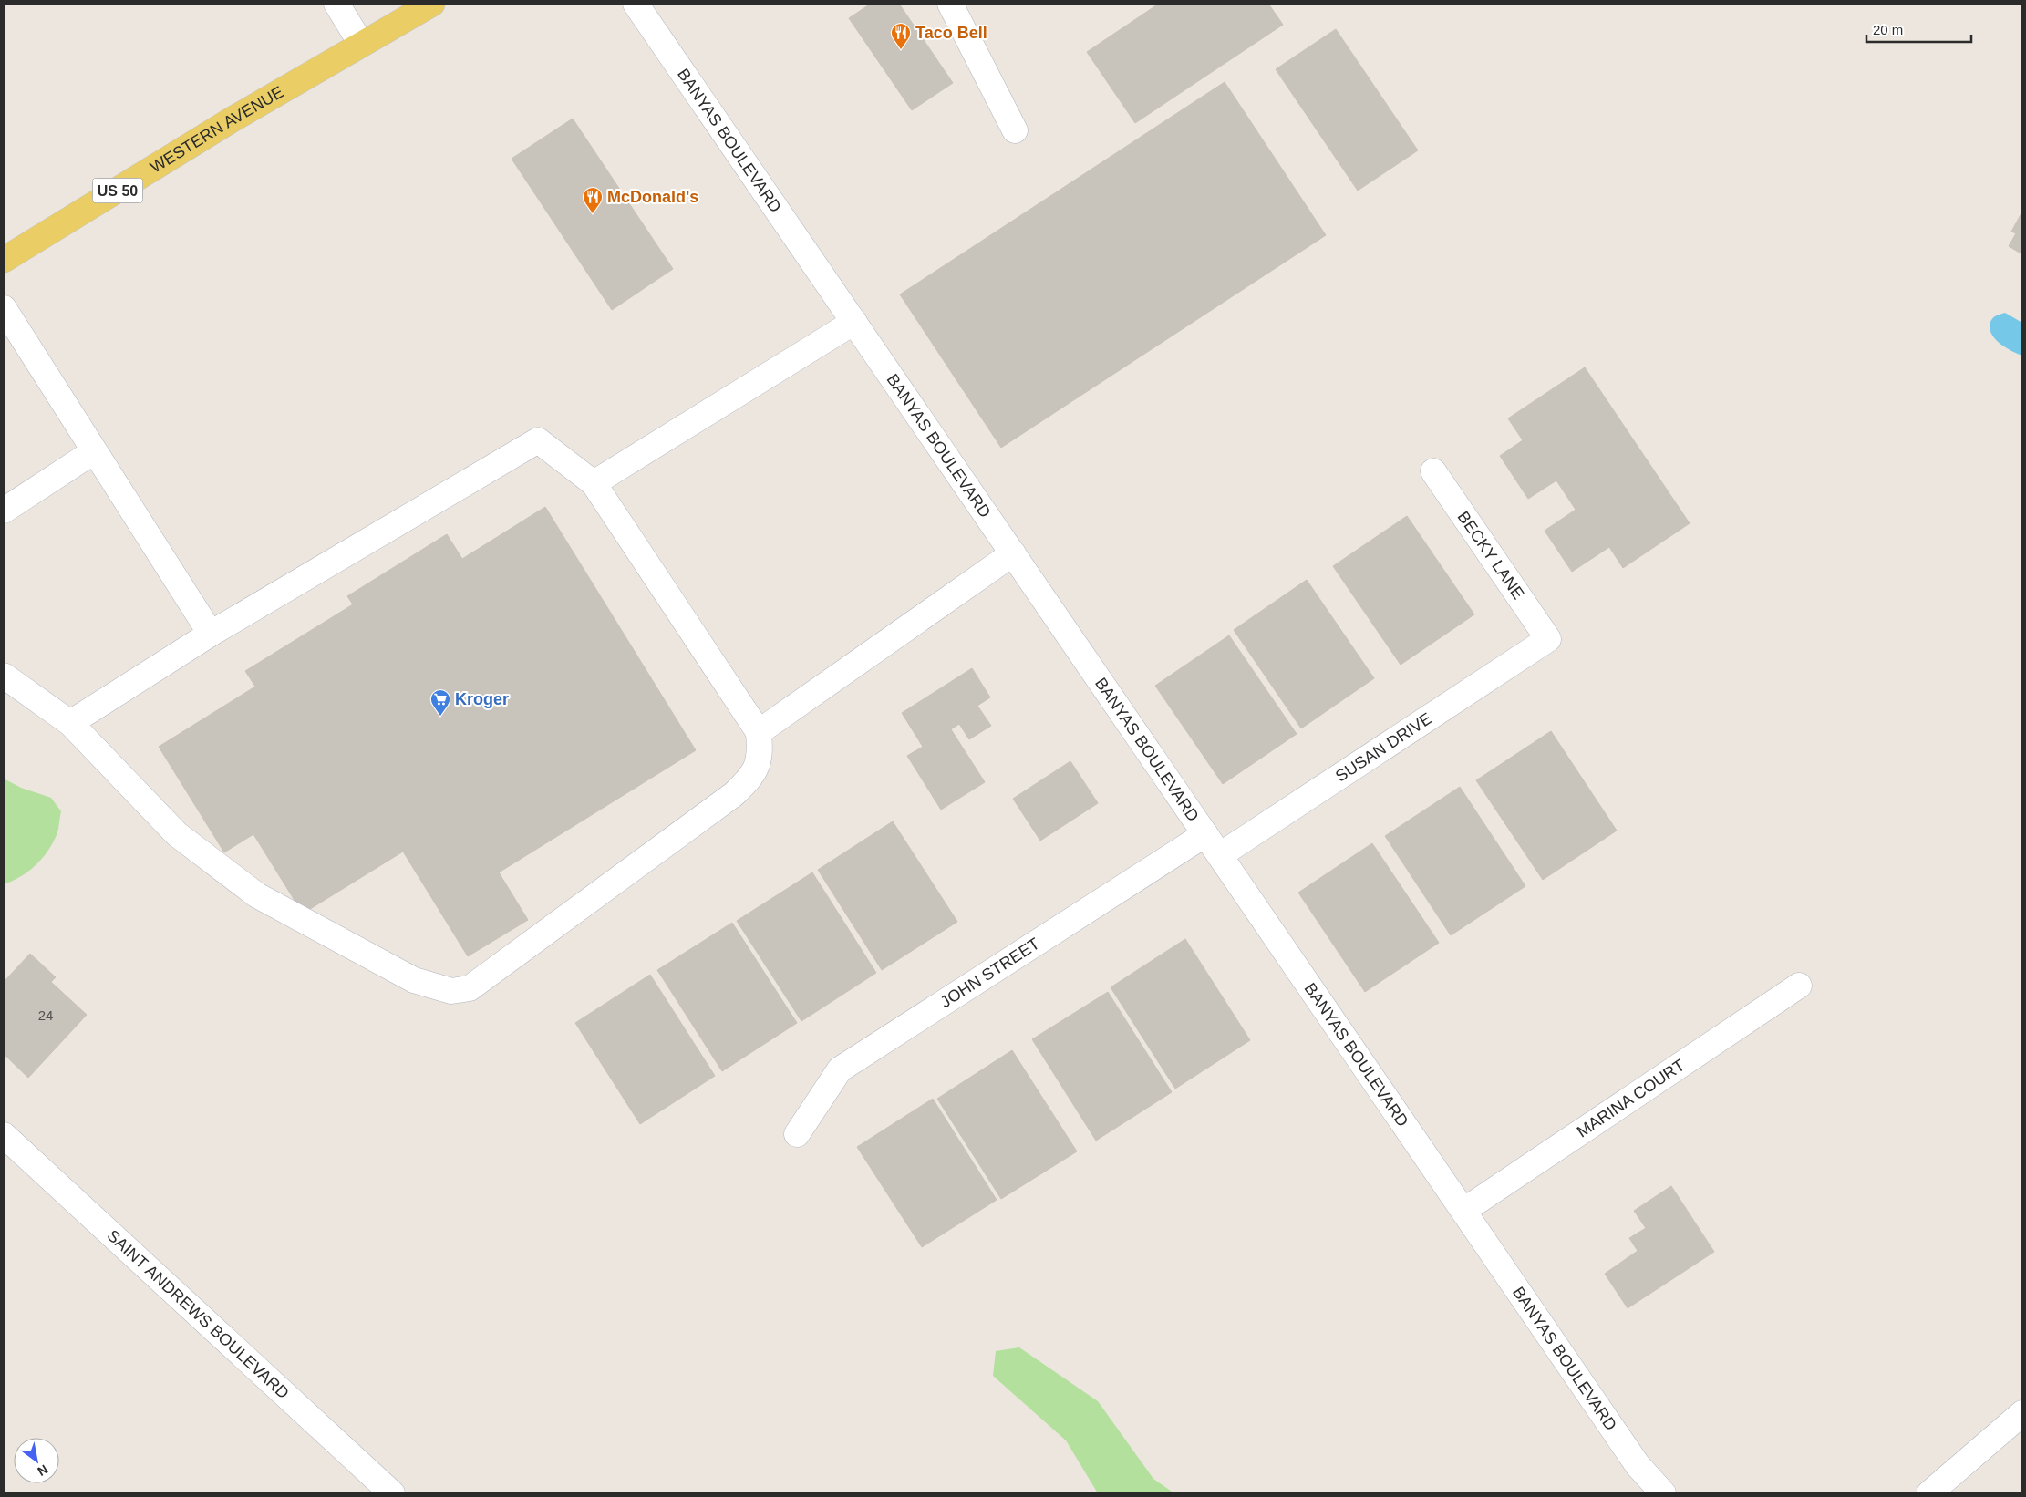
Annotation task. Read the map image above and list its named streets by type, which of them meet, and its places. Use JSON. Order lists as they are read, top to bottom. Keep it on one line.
{"streets":{"main road":["WESTERN AVENUE","US 50"],"street":["BANYAS BOULEVARD","BECKY LANE","SUSAN DRIVE","JOHN STREET","MARINA COURT","SAINT ANDREWS BOULEVARD"]},"crossings":[["BANYAS BOULEVARD","SUSAN DRIVE"],["BANYAS BOULEVARD","JOHN STREET"],["BANYAS BOULEVARD","MARINA COURT"],["BECKY LANE","SUSAN DRIVE"]],"places":{"restaurant":["Taco Bell","McDonald's"],"supermarket":["Kroger"]},"house_numbers":["24"],"scale_bar":"20 m","north":"bottom right"}
